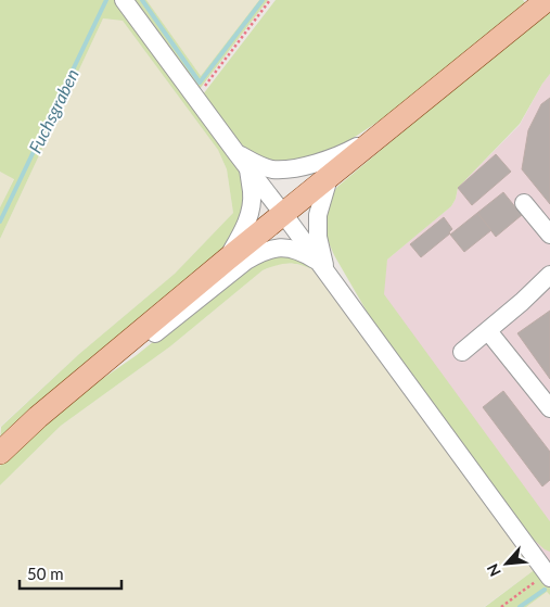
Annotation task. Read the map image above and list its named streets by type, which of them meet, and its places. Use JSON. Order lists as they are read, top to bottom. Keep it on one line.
{"water":["Fuchsgraben"],"scale_bar":"50 m","north":"bottom left"}
